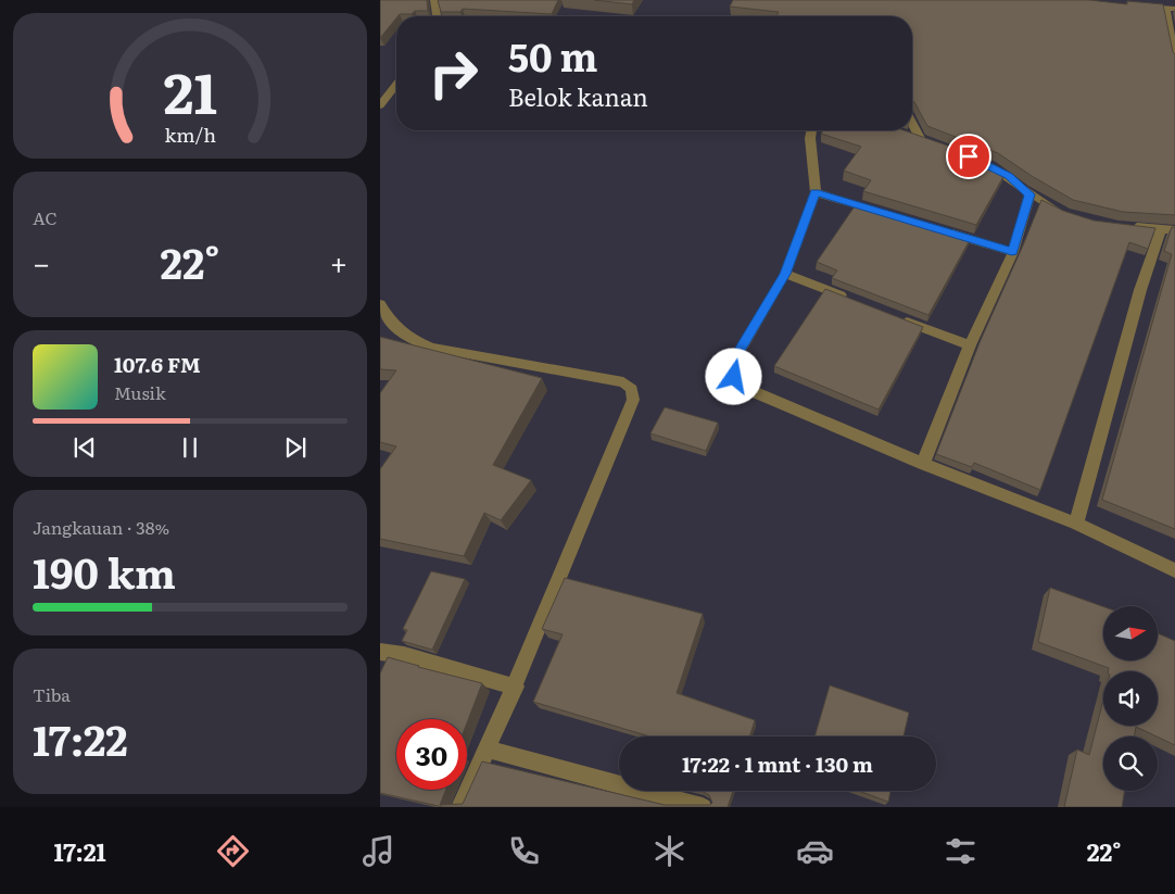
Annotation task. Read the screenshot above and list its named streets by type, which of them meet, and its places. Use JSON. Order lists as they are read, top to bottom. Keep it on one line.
{"north":"right","page":{"turn":["50 m","Belok kanan"],"tile":["AC",["Jangkauan · 38%","190 km"],["Tiba","17:22"]],"heat":["−","22°","+"],"song":["107.6 FM","Musik"],"limit":"30","trip":"17:22 · 1 mnt · 130 m","tabs":["17:21","22°"],"gauge":["21","km/h"]}}
